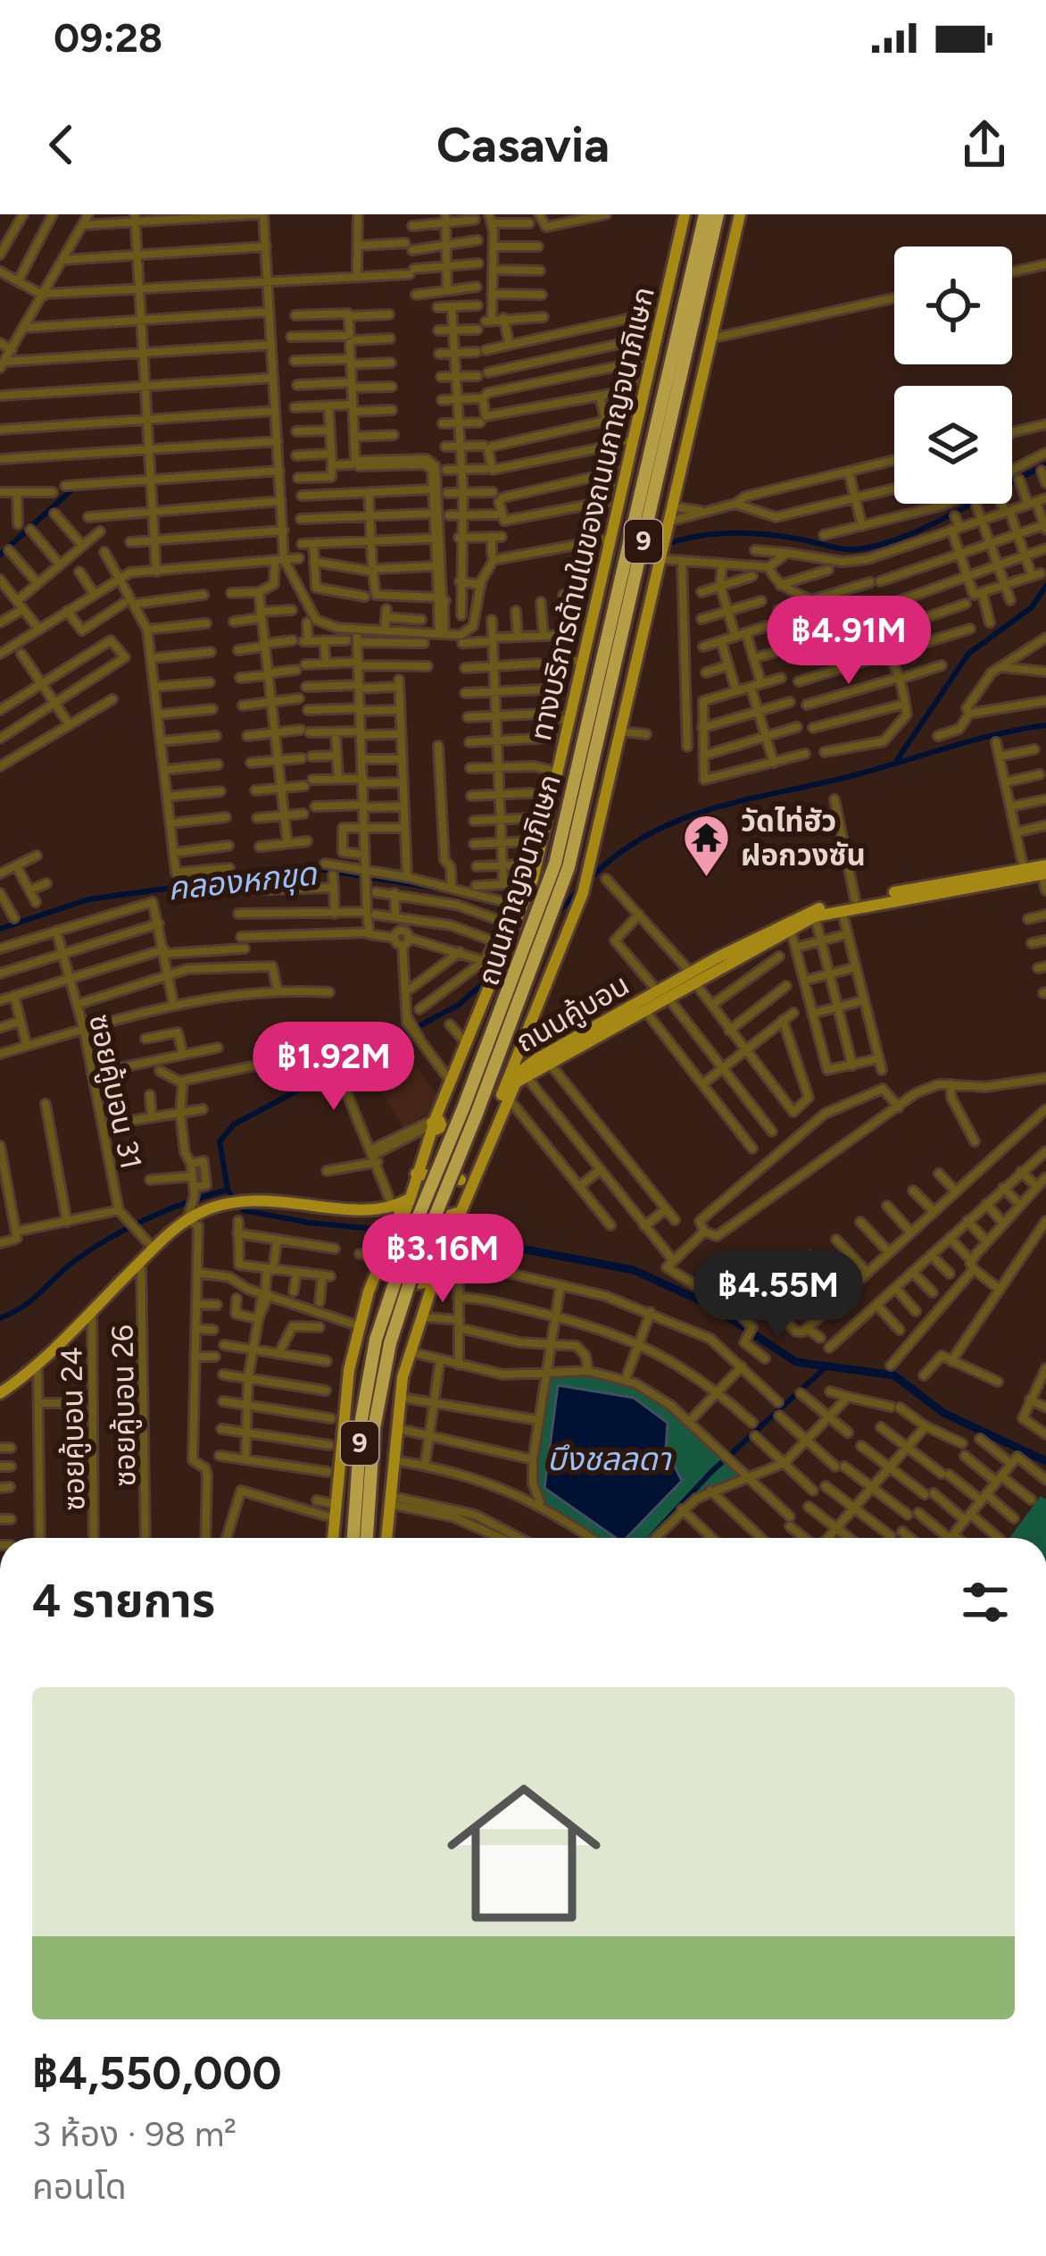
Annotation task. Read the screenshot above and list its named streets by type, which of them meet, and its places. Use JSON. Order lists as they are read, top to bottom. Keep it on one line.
{"streets":{"highway":["9","ถนนกาญจนาภิเษก"],"main road":["ทางบริการด้านในของถนนกาญจนาภิเษก","ถนนคู้บอน"],"street":["ซอยคู้บอน 31","ซอยคู้บอน 26","ซอยคู้บอน 24"]},"crossings":[["ถนนคู้บอน","ซอยคู้บอน 31"],["ถนนคู้บอน","ซอยคู้บอน 26"],["ถนนคู้บอน","ซอยคู้บอน 24"]],"water":["คลองหกขุด","บึงชลลดา"],"places":{"temple":["วัดไท่ฮัว ฝอกวงซัน"]},"page":{"status":"09:28","header":"Casavia","price":["฿4.91M","฿1.92M","฿3.16M","฿4.55M"],"heading":"4 รายการ","list":[{"name":"฿4,550,000","note":"3 ห้อง · 98 m² · คอนโด"}]}}
